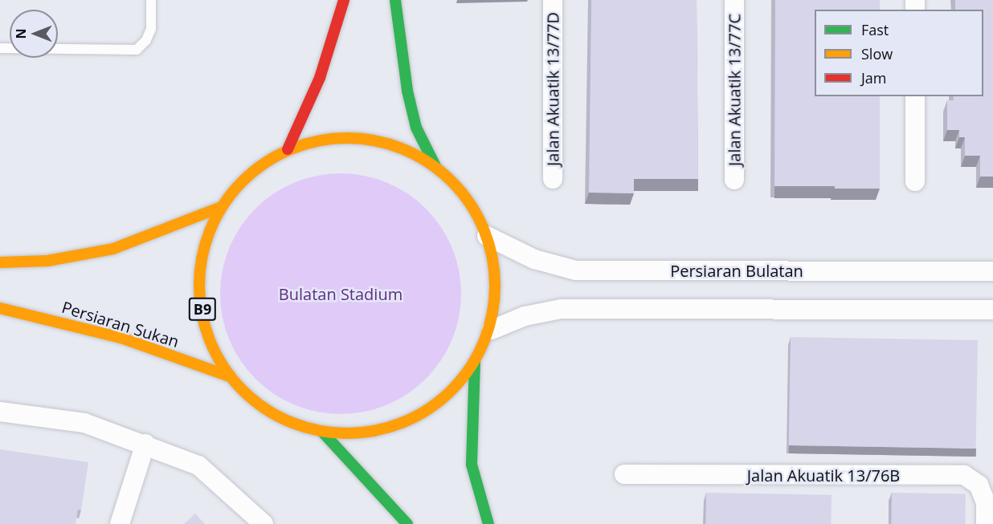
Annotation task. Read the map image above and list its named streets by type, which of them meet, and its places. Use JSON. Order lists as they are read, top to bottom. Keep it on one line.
{"streets":{"main road":["B9","Persiaran Sukan"],"street":["Jalan Akuatik 13/77D","Jalan Akuatik 13/77C","Persiaran Bulatan","Jalan Akuatik 13/76B"]},"crossings":[["Persiaran Bulatan","B9"],["B9","Persiaran Sukan"]],"parks":["Bulatan Stadium"],"legend":["Fast","Slow","Jam"],"north":"left"}
